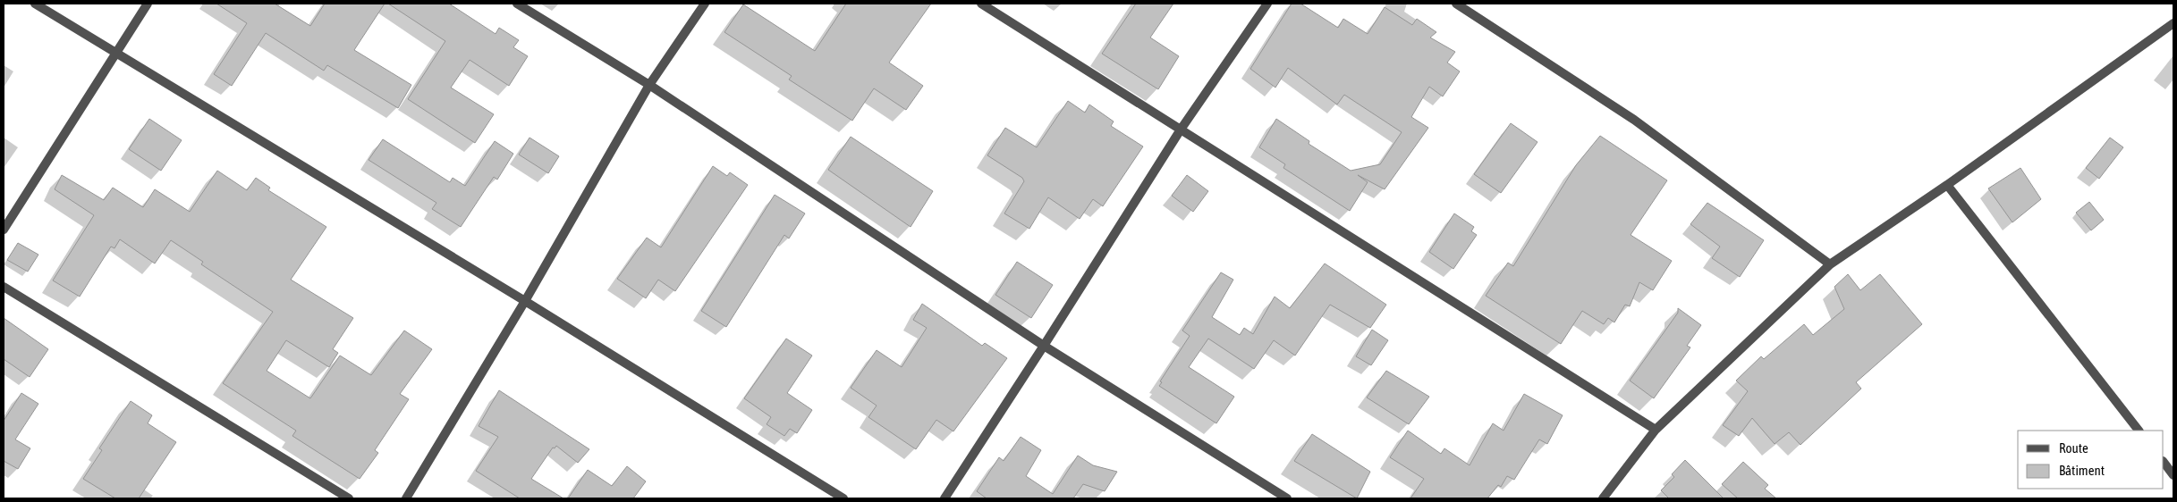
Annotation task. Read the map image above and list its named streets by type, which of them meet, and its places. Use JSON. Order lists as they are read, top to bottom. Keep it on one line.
{"legend":["Route","Bâtiment"]}
